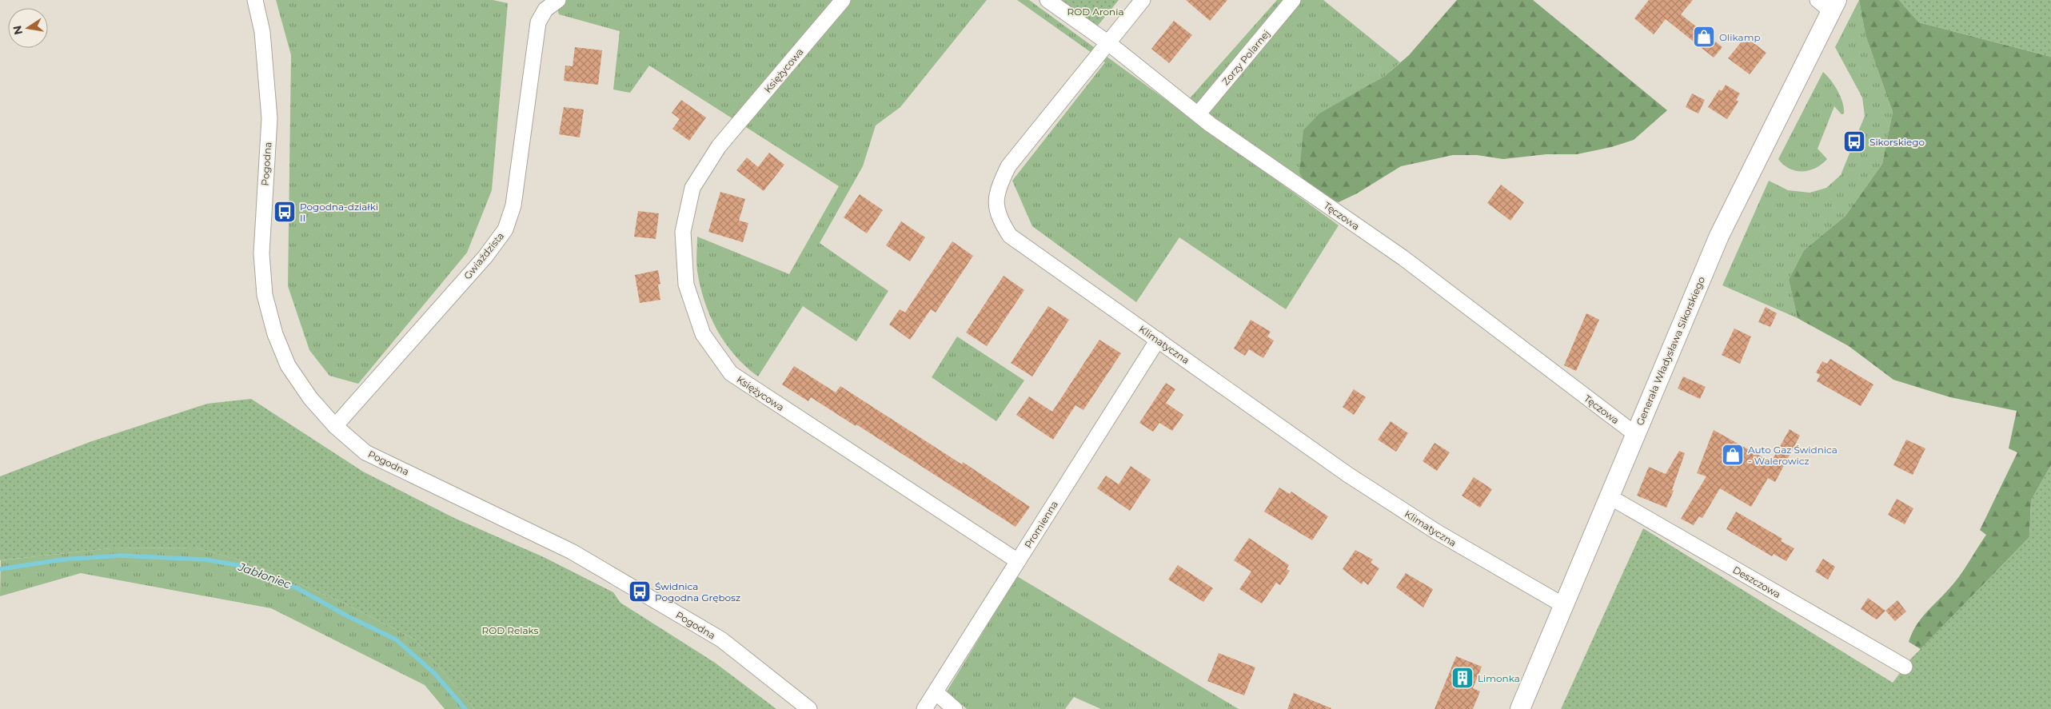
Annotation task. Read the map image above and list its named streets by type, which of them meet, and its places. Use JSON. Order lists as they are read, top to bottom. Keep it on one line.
{"streets":{"street":["Zorzy Polarnej","Księżycowa","Pogodna","Tęczowa","Gwiaździsta","Klimatyczna","Generała Władysława Sikorskiego","Promienna","Deszczowa"]},"crossings":[["Zorzy Polarnej","Tęczowa"],["Księżycowa","Promienna"],["Pogodna","Gwiaździsta"],["Tęczowa","Klimatyczna"],["Tęczowa","Generała Władysława Sikorskiego"],["Klimatyczna","Generała Władysława Sikorskiego"],["Klimatyczna","Promienna"],["Generała Władysława Sikorskiego","Deszczowa"]],"water":["Jabłoniec"],"parks":["ROD Aronia","ROD Relaks"],"places":{"shop":["Olikamp","Auto Gaz Świdnica - Walerowicz"],"bus stop":["Sikorskiego","Pogodna-działki II","Świdnica Pogodna Grębosz"],"building":["Limonka"]},"north":"left"}
